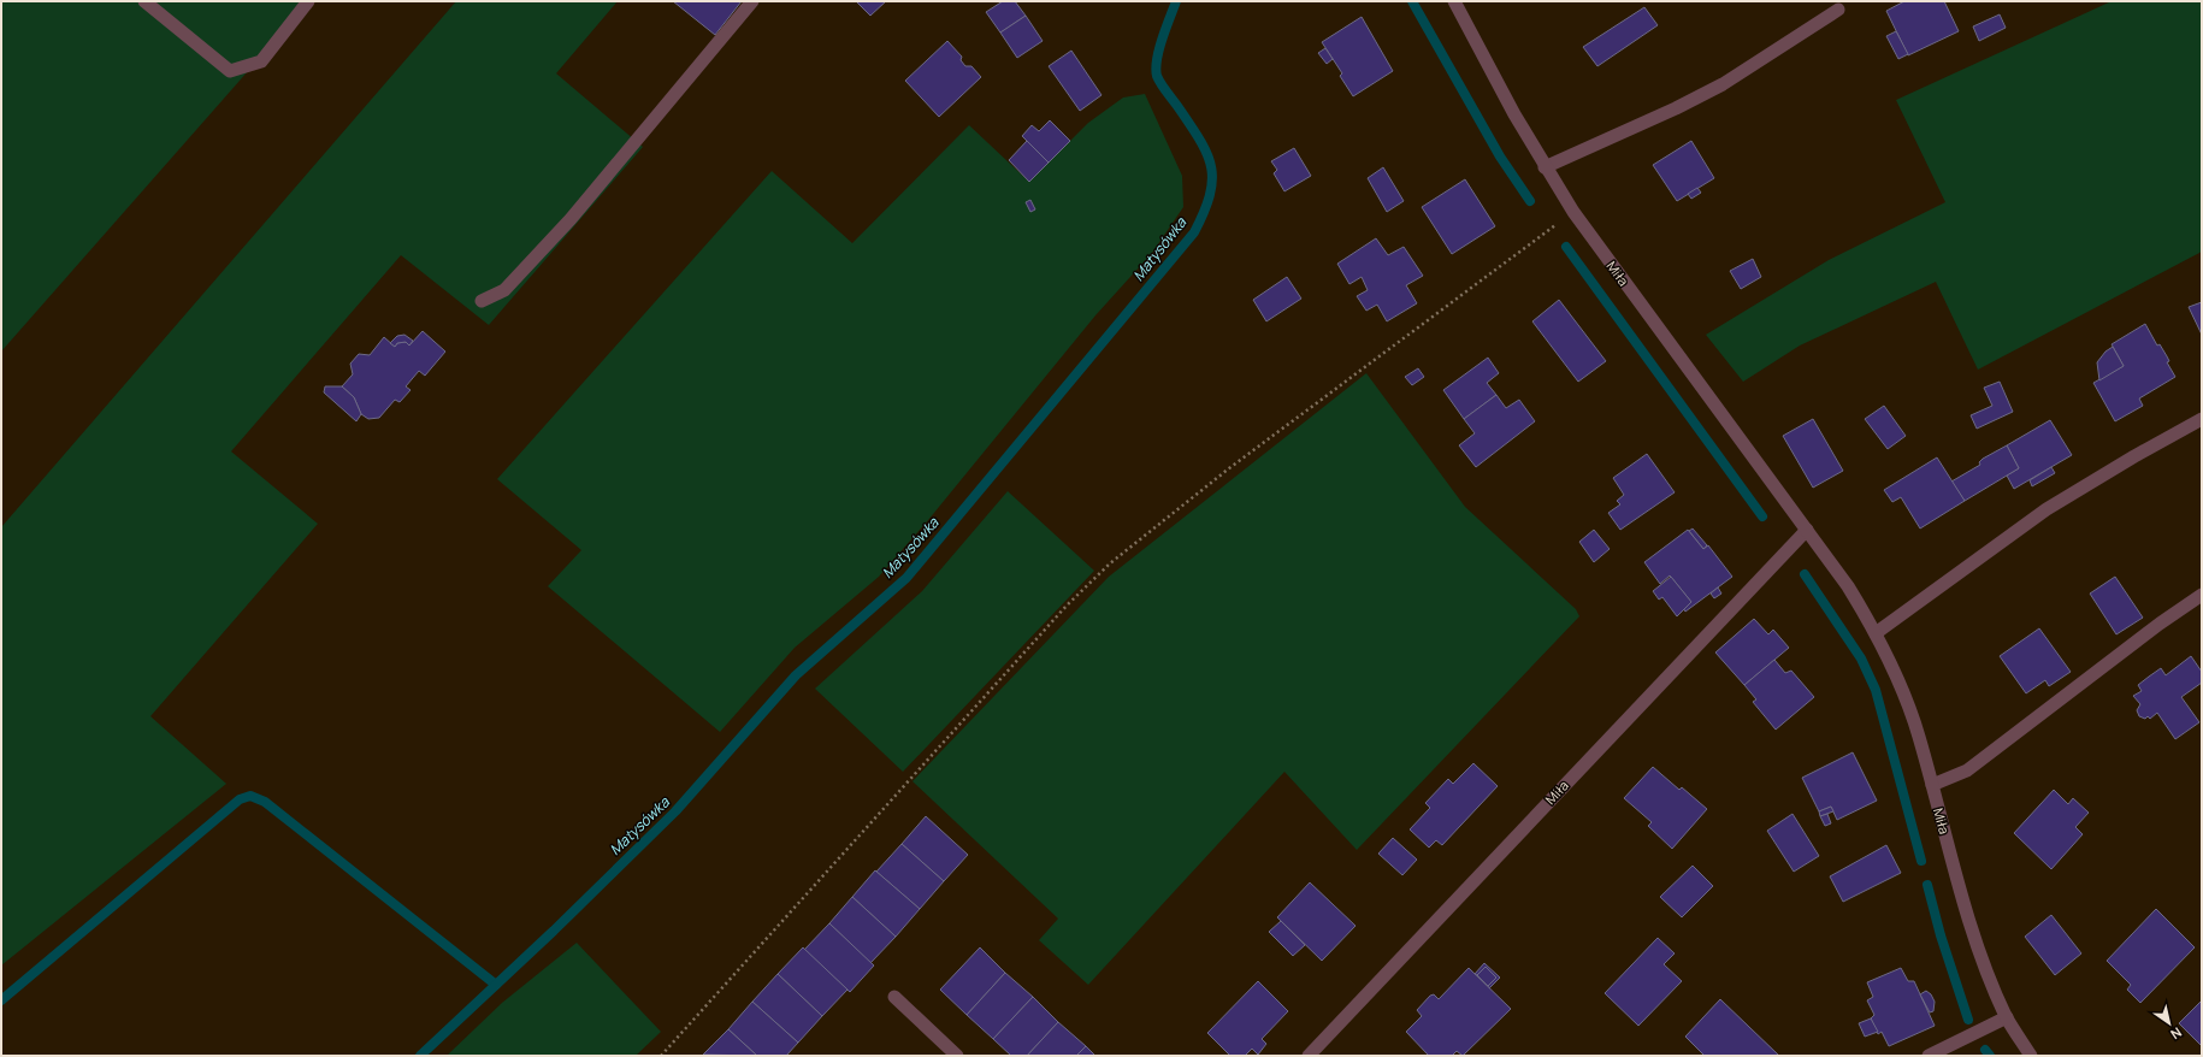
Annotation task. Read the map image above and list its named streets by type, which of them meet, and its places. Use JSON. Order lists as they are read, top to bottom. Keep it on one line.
{"streets":{"street":["Miła"]},"water":["Matysówka"],"north":"bottom right"}
